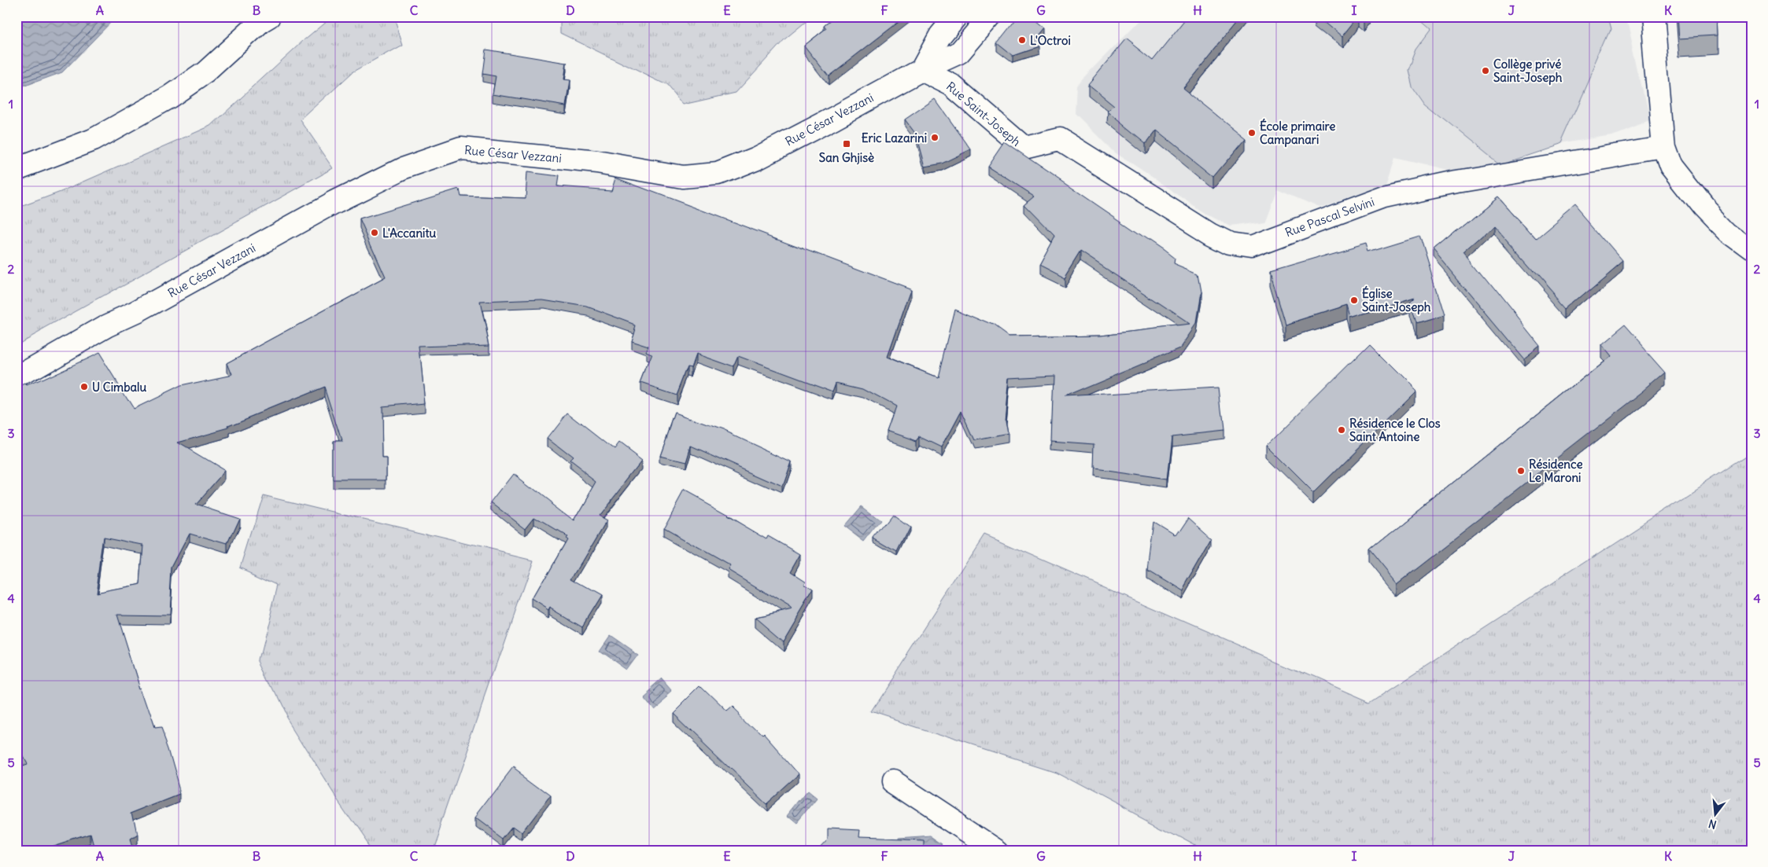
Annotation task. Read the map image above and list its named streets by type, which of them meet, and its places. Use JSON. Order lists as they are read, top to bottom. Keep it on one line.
{"streets":{"main road":["Rue Saint-Joseph","Rue César Vezzani","Rue Pascal Selvini"]},"crossings":[["Rue Saint-Joseph","Rue César Vezzani"],["Rue Saint-Joseph","Rue Pascal Selvini"]],"places":{"other":["L'Octroi","Collège privé Saint-Joseph","École primaire Campanari","Eric Lazarini","L'Accanitu","Église Saint-Joseph","U Cimbalu","Résidence le Clos Saint Antoine","Résidence Le Maroni"],"transit":["San Ghjisè"]},"north":"bottom","grid":{"columns":["A","B","C","D","E","F","G","H","I","J","K"],"rows":["1","2","3","4","5"]}}
